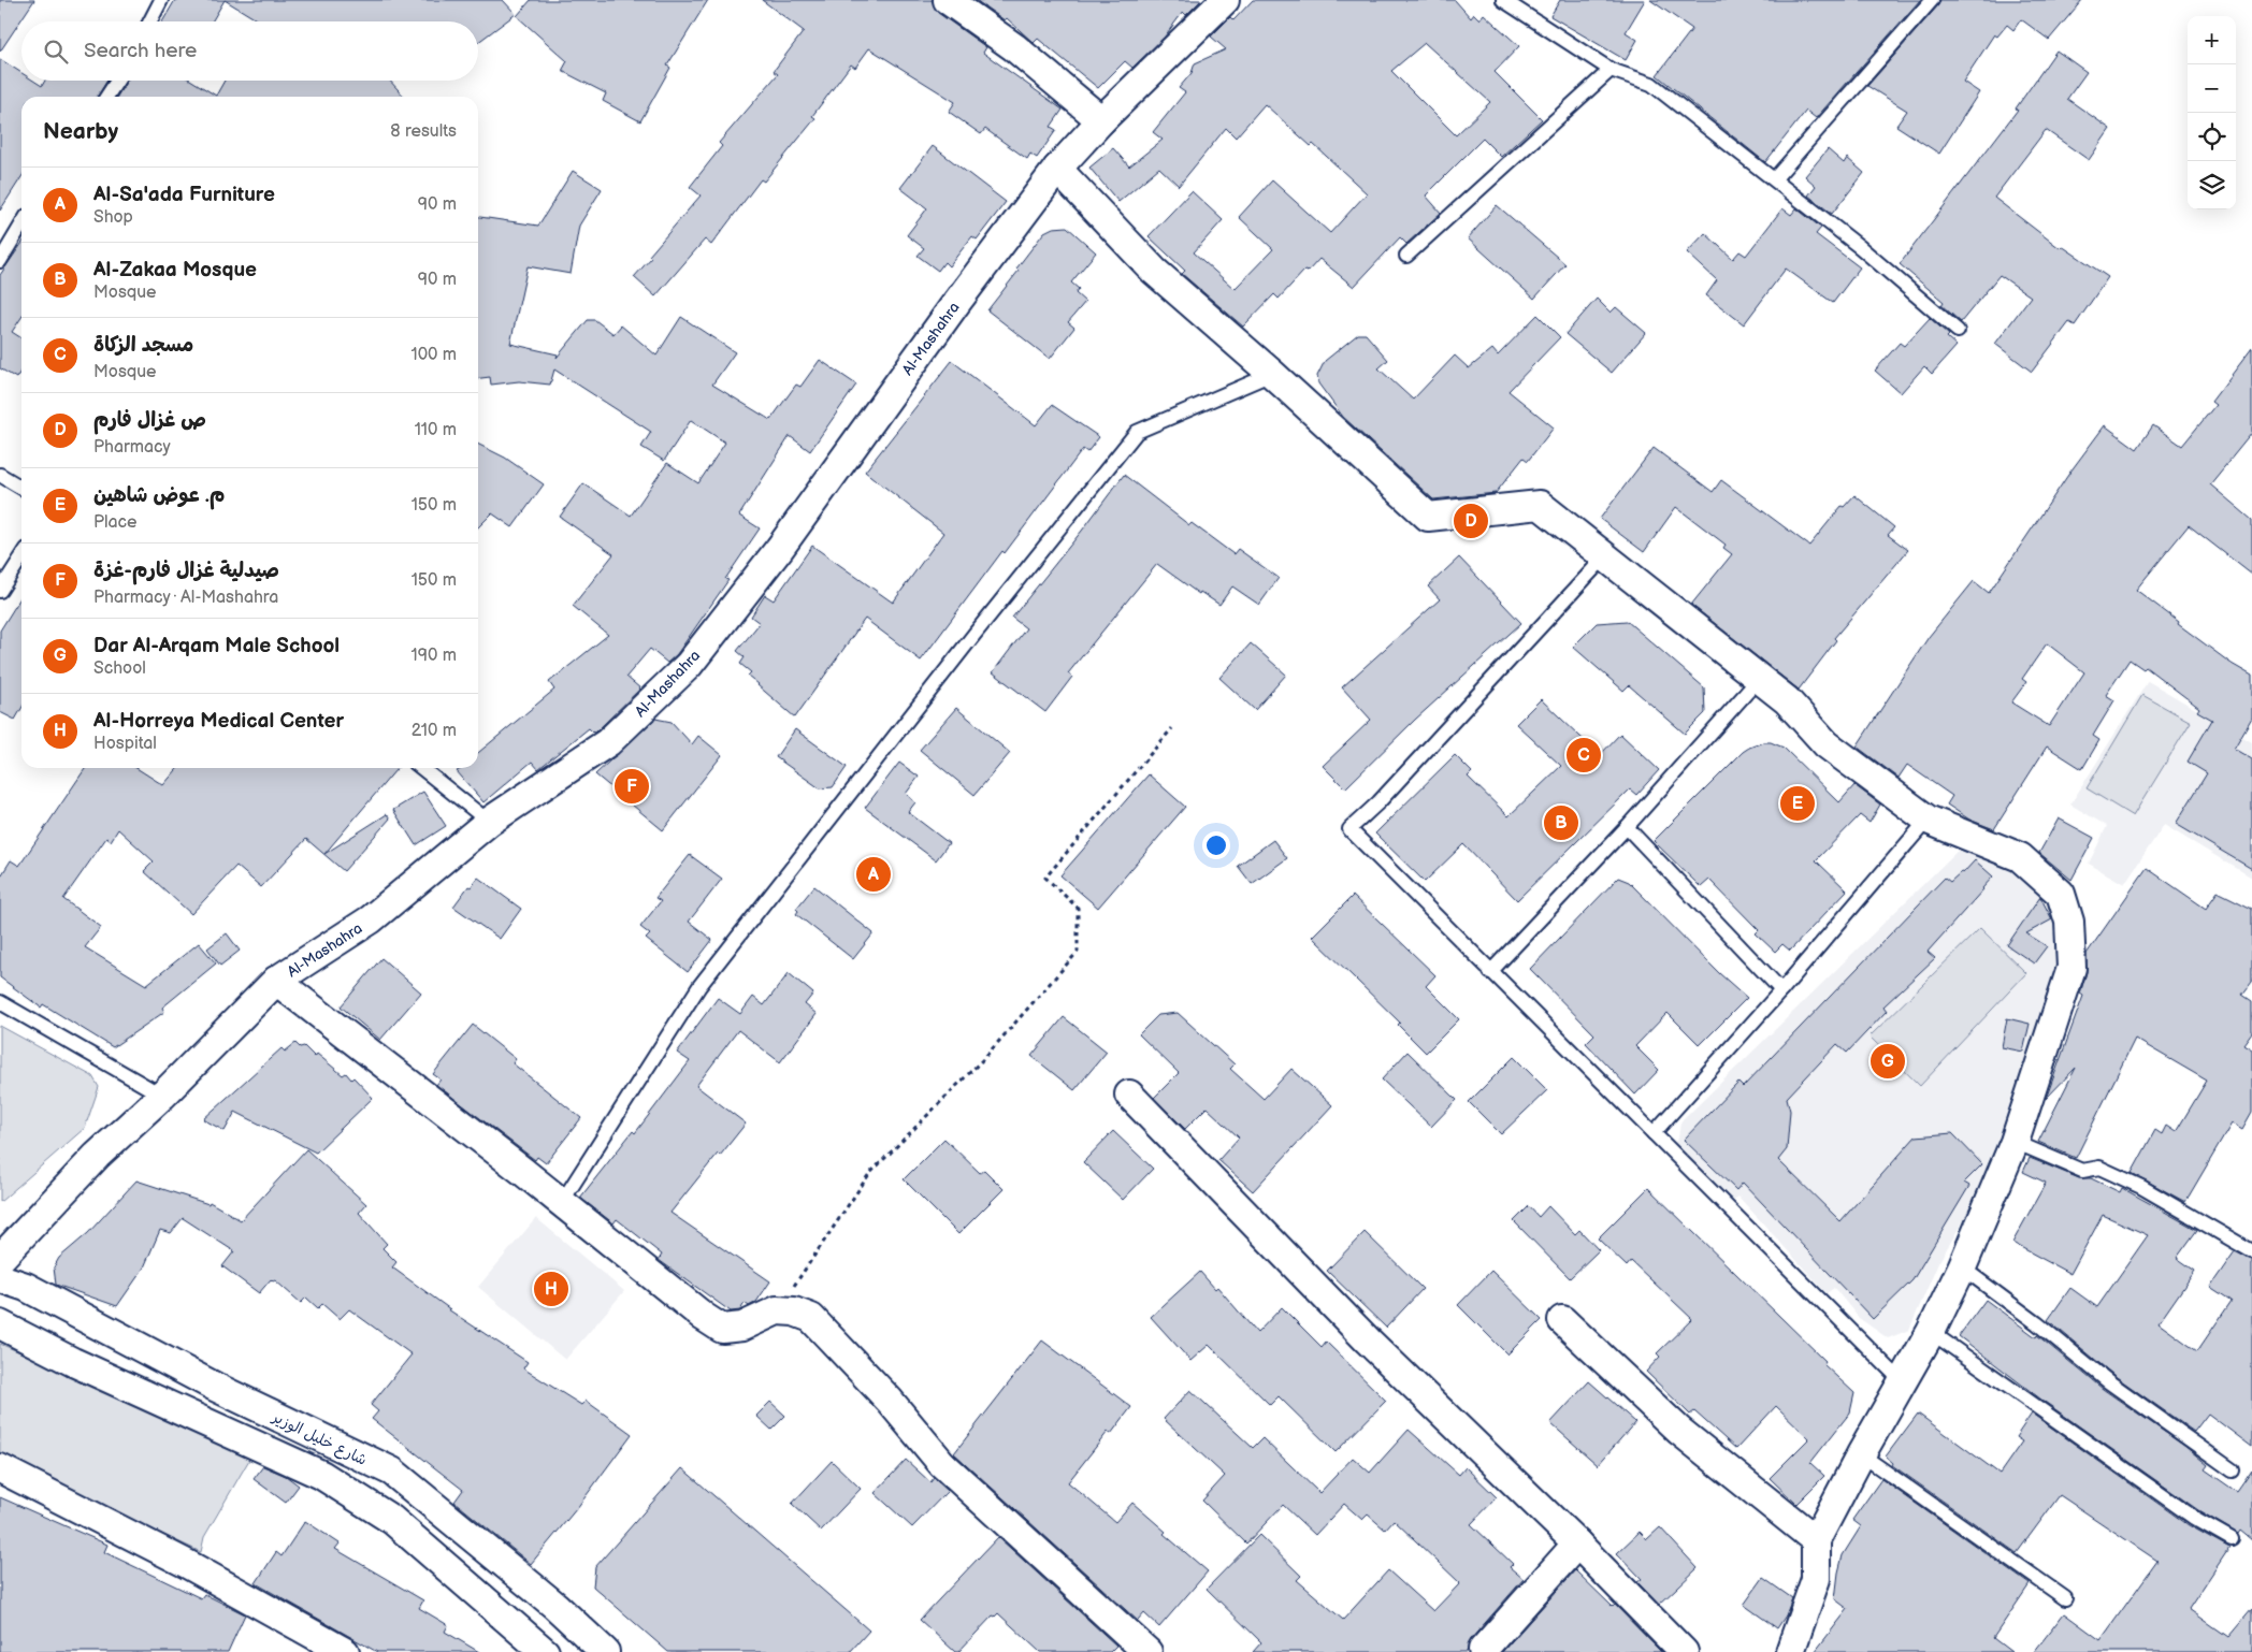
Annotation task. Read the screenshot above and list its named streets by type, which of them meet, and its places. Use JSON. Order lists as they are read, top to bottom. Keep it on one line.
{"streets":{"street":["Al-Mashahra","شارع خليل الوزير"]},"page":{"map_buttons":["+","−"],"search":"Search here","heading":["Nearby","8 results"],"list":[{"mark":"A","name":"Al-Sa'ada Furniture","note":"Shop","value":"90 m"},{"mark":"B","name":"Al-Zakaa Mosque","note":"Mosque","value":"90 m"},{"mark":"C","name":"مسجد الزكاة","note":"Mosque","value":"100 m"},{"mark":"D","name":"ص غزال فارم","note":"Pharmacy","value":"110 m"},{"mark":"E","name":"م. عوض شاهين","note":"Place","value":"150 m"},{"mark":"F","name":"صيدلية غزال فارم-غزة","note":"Pharmacy · Al-Mashahra","value":"150 m"},{"mark":"G","name":"Dar Al-Arqam Male School","note":"School","value":"190 m"},{"mark":"H","name":"Al-Horreya Medical Center","note":"Hospital","value":"210 m"}],"pins":["D","C","F","E","B","A","G","H"]}}
